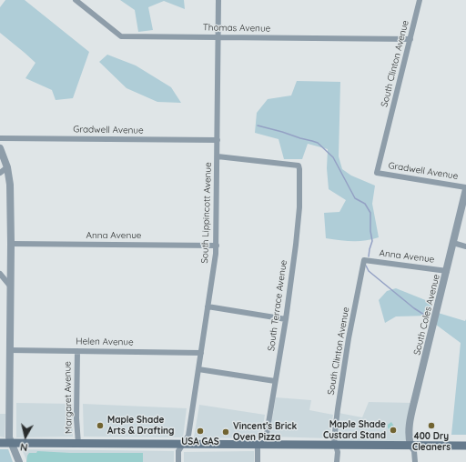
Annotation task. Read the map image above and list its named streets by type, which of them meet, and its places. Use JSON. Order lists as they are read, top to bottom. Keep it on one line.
{"streets":{"street":["Thomas Avenue","South Clinton Avenue","Gradwell Avenue","South Lippincott Avenue","Anna Avenue","South Terrace Avenue","South Coles Avenue","Helen Avenue","Margaret Avenue"]},"crossings":[["Thomas Avenue","South Clinton Avenue"],["Thomas Avenue","South Lippincott Avenue"],["South Clinton Avenue","Gradwell Avenue"],["South Clinton Avenue","Anna Avenue"],["Gradwell Avenue","South Lippincott Avenue"],["Gradwell Avenue","South Coles Avenue"],["South Lippincott Avenue","Anna Avenue"],["South Lippincott Avenue","South Terrace Avenue"],["South Lippincott Avenue","Helen Avenue"],["Anna Avenue","South Coles Avenue"],["Helen Avenue","Margaret Avenue"]],"places":["Maple Shade Arts & Drafting","400 Dry Cleaners","Maple Shade Custard Stand","USA GAS","Vincent's Brick Oven Pizza"],"north":"bottom"}
